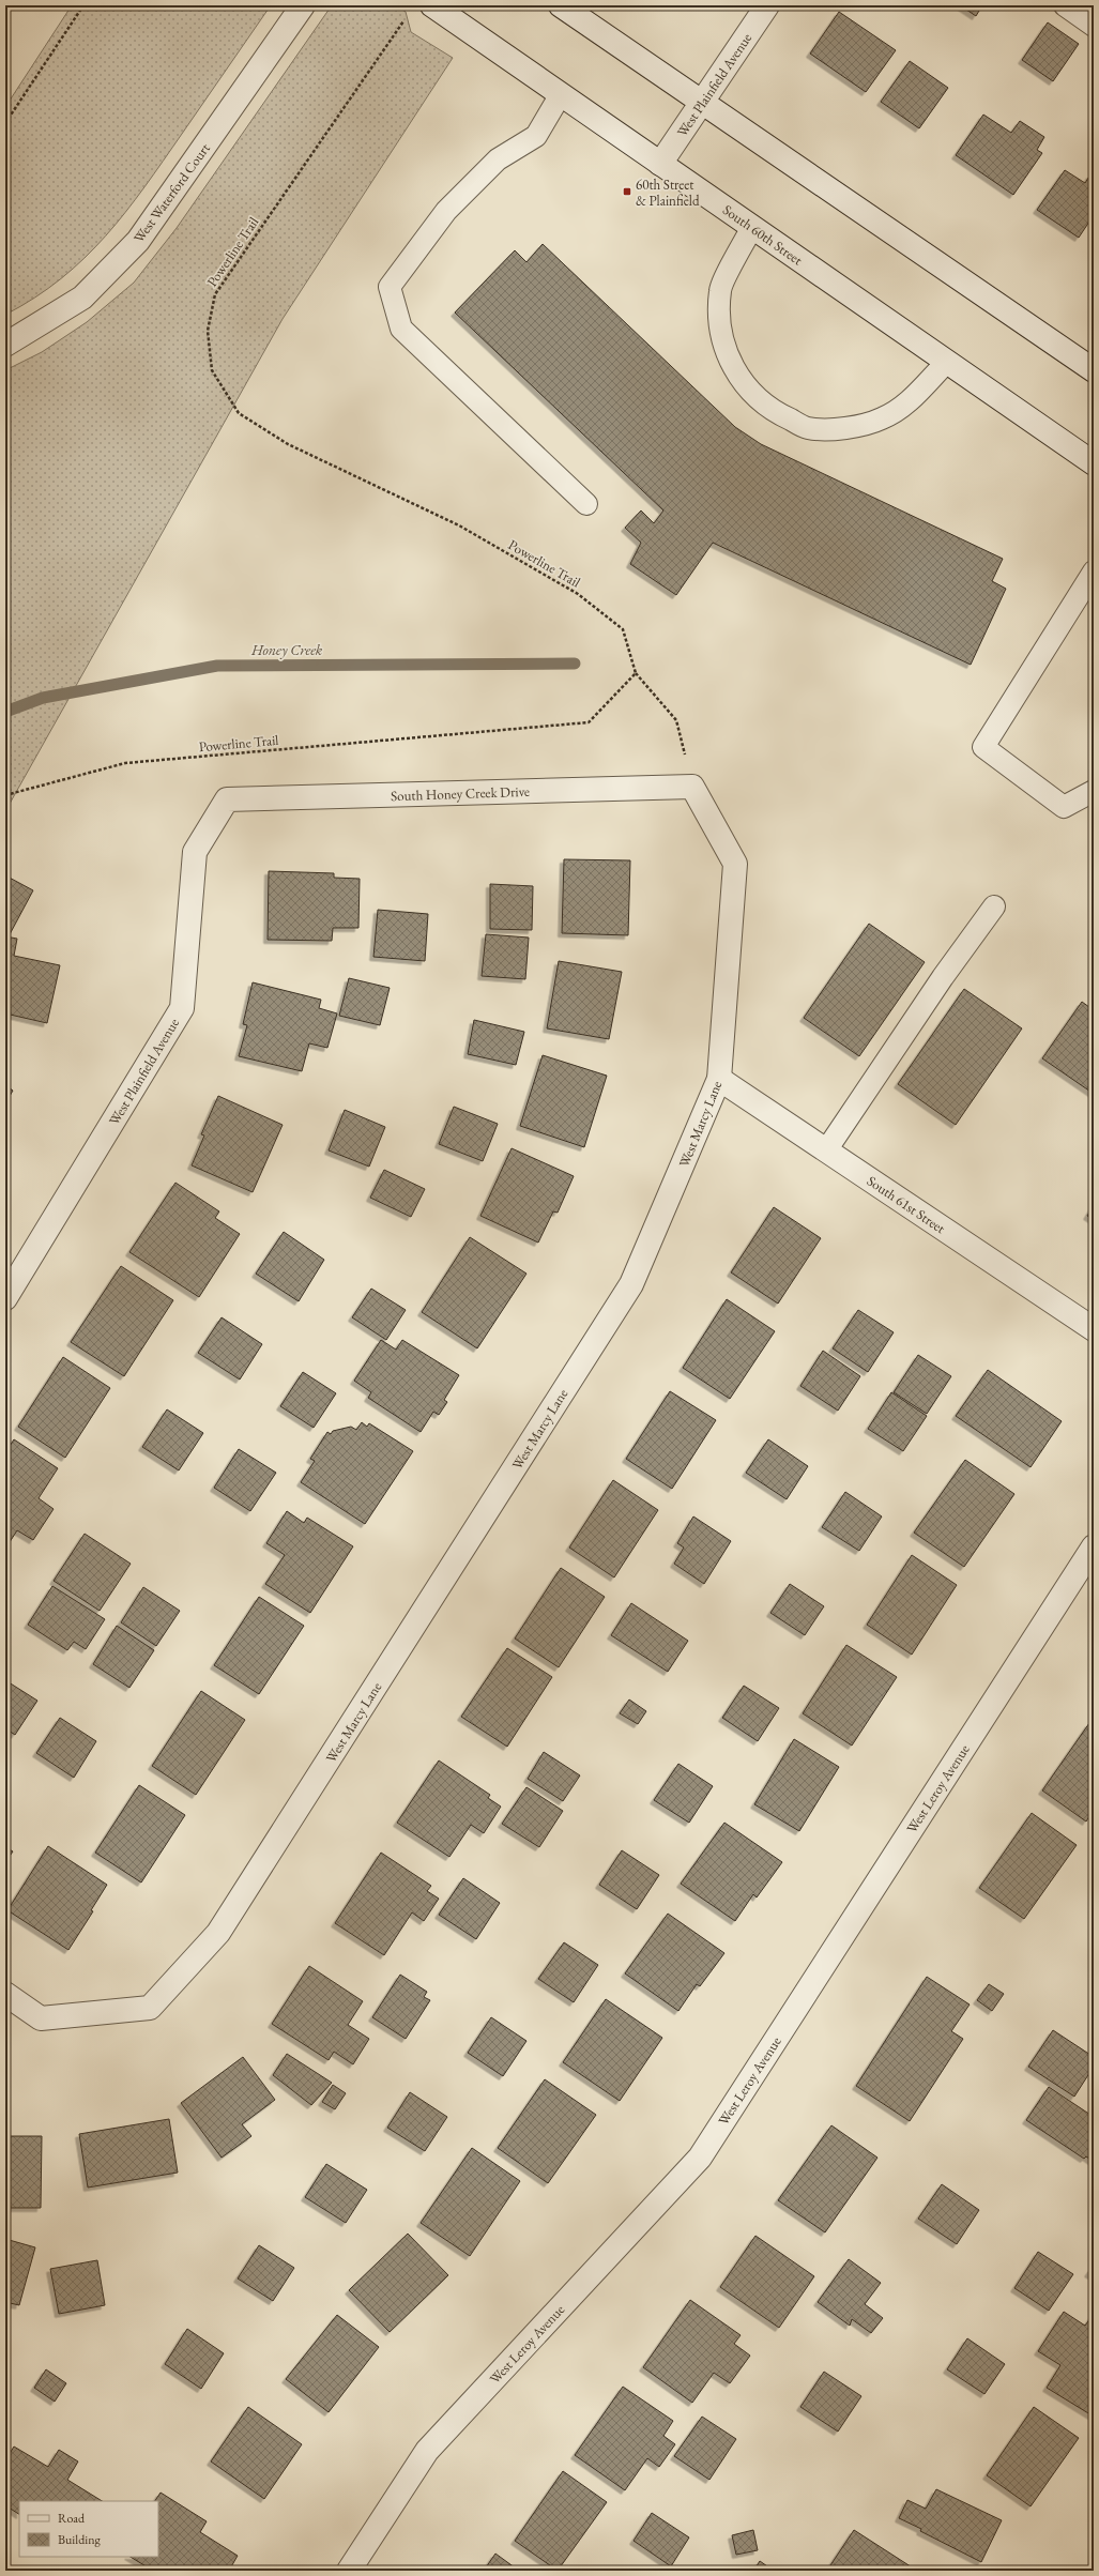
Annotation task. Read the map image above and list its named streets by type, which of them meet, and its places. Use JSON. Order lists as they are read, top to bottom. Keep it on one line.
{"streets":{"street":["West Plainfield Avenue","West Waterford Court","South 60th Street","South Honey Creek Drive","West Marcy Lane","South 61st Street","West Leroy Avenue"],"path":["Powerline Trail"]},"crossings":[["West Plainfield Avenue","South 60th Street"],["West Plainfield Avenue","South Honey Creek Drive"],["South Honey Creek Drive","West Marcy Lane"],["West Marcy Lane","South 61st Street"]],"water":["Honey Creek"],"places":{"transit":["60th Street & Plainfield"]},"legend":["Road","Building"]}
